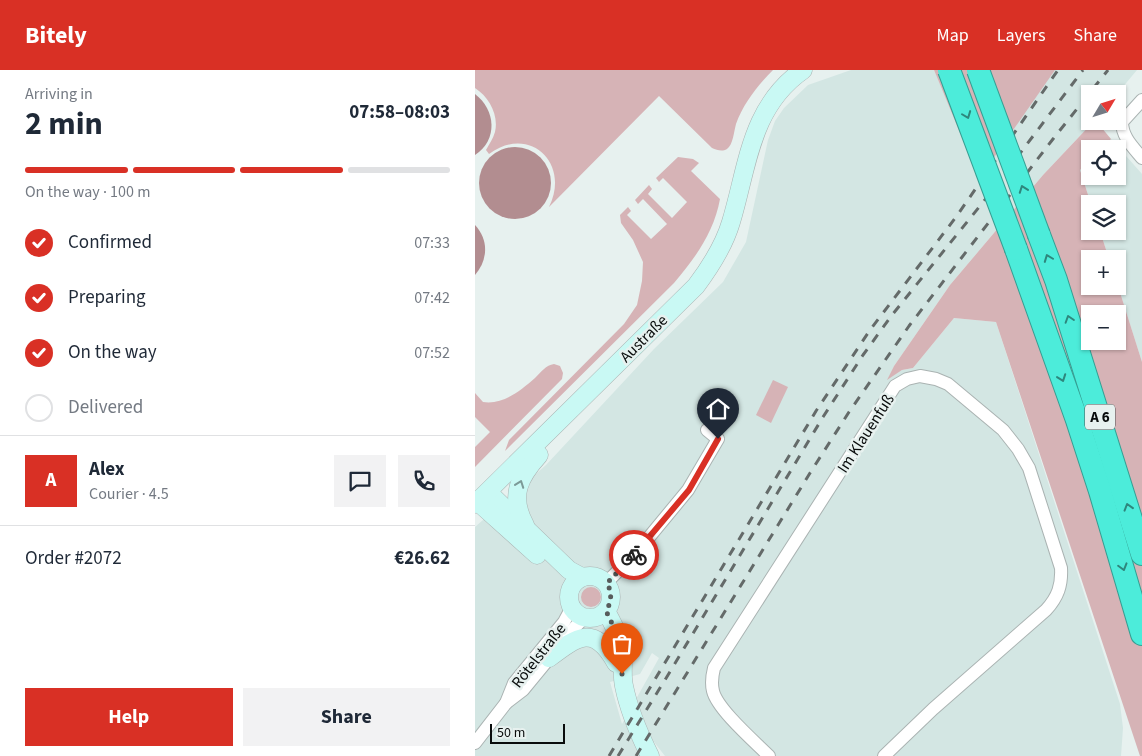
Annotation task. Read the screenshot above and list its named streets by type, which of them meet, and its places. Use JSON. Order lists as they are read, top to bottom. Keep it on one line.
{"streets":{"highway":["A 6"],"main road":["Austraße"],"street":["Im Klauenfuß","Rötelstraße"]},"scale_bar":"50 m","north":"top right","page":{"header":"Bitely","nav":["Map","Layers","Share"],"heading":["2 min","Arriving in","07:58–08:03"],"panel":["Alex","Courier · 4.5","Order #2072","€26.62"],"map_buttons":["+","−"],"bar":"On the way · 100 m","list":[["Confirmed","07:33"],["Preparing","07:42"],["On the way","07:52"],"Delivered"],"round":"A","buttons":["Help","Share"],"scale":"50 m"}}
